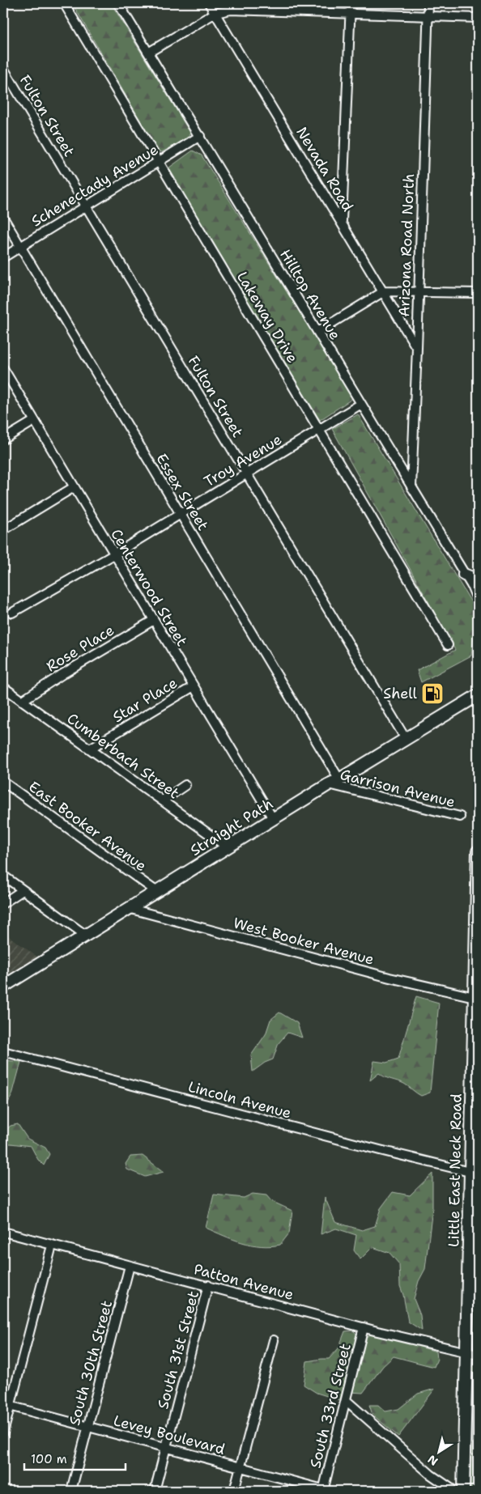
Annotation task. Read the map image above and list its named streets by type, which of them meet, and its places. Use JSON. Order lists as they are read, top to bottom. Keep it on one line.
{"streets":{"main road":["Straight Path","Little East Neck Road"],"street":["Fulton Street","Nevada Road","Schenectady Avenue","Arizona Road North","Hilltop Avenue","Lakeway Drive","Troy Avenue","Essex Street","Centerwood Street","Rose Place","Star Place","Cumberbach Street","Garrison Avenue","East Booker Avenue","West Booker Avenue","Lincoln Avenue","Patton Avenue","South 31st Street","South 30th Street","South 33rd Street","Levey Boulevard"]},"crossings":[["Fulton Street","Schenectady Avenue"],["Fulton Street","Troy Avenue"],["Fulton Street","Straight Path"],["Nevada Road","Arizona Road North"],["Schenectady Avenue","Hilltop Avenue"],["Schenectady Avenue","Lakeway Drive"],["Schenectady Avenue","Essex Street"],["Arizona Road North","Hilltop Avenue"],["Hilltop Avenue","Troy Avenue"],["Lakeway Drive","Troy Avenue"],["Troy Avenue","Essex Street"],["Troy Avenue","Centerwood Street"],["Essex Street","Straight Path"],["Centerwood Street","Rose Place"],["Centerwood Street","Star Place"],["Centerwood Street","Straight Path"],["Rose Place","Cumberbach Street"],["Star Place","Cumberbach Street"],["Cumberbach Street","Straight Path"],["Garrison Avenue","Straight Path"],["East Booker Avenue","Straight Path"],["Straight Path","West Booker Avenue"],["West Booker Avenue","Little East Neck Road"],["Lincoln Avenue","Little East Neck Road"],["Little East Neck Road","Patton Avenue"],["Patton Avenue","South 31st Street"],["Patton Avenue","South 30th Street"],["Patton Avenue","South 33rd Street"],["South 31st Street","Levey Boulevard"],["South 30th Street","Levey Boulevard"],["South 33rd Street","Levey Boulevard"]],"places":{"fuel station":["Shell"]},"scale_bar":"100 m","north":"bottom left"}
